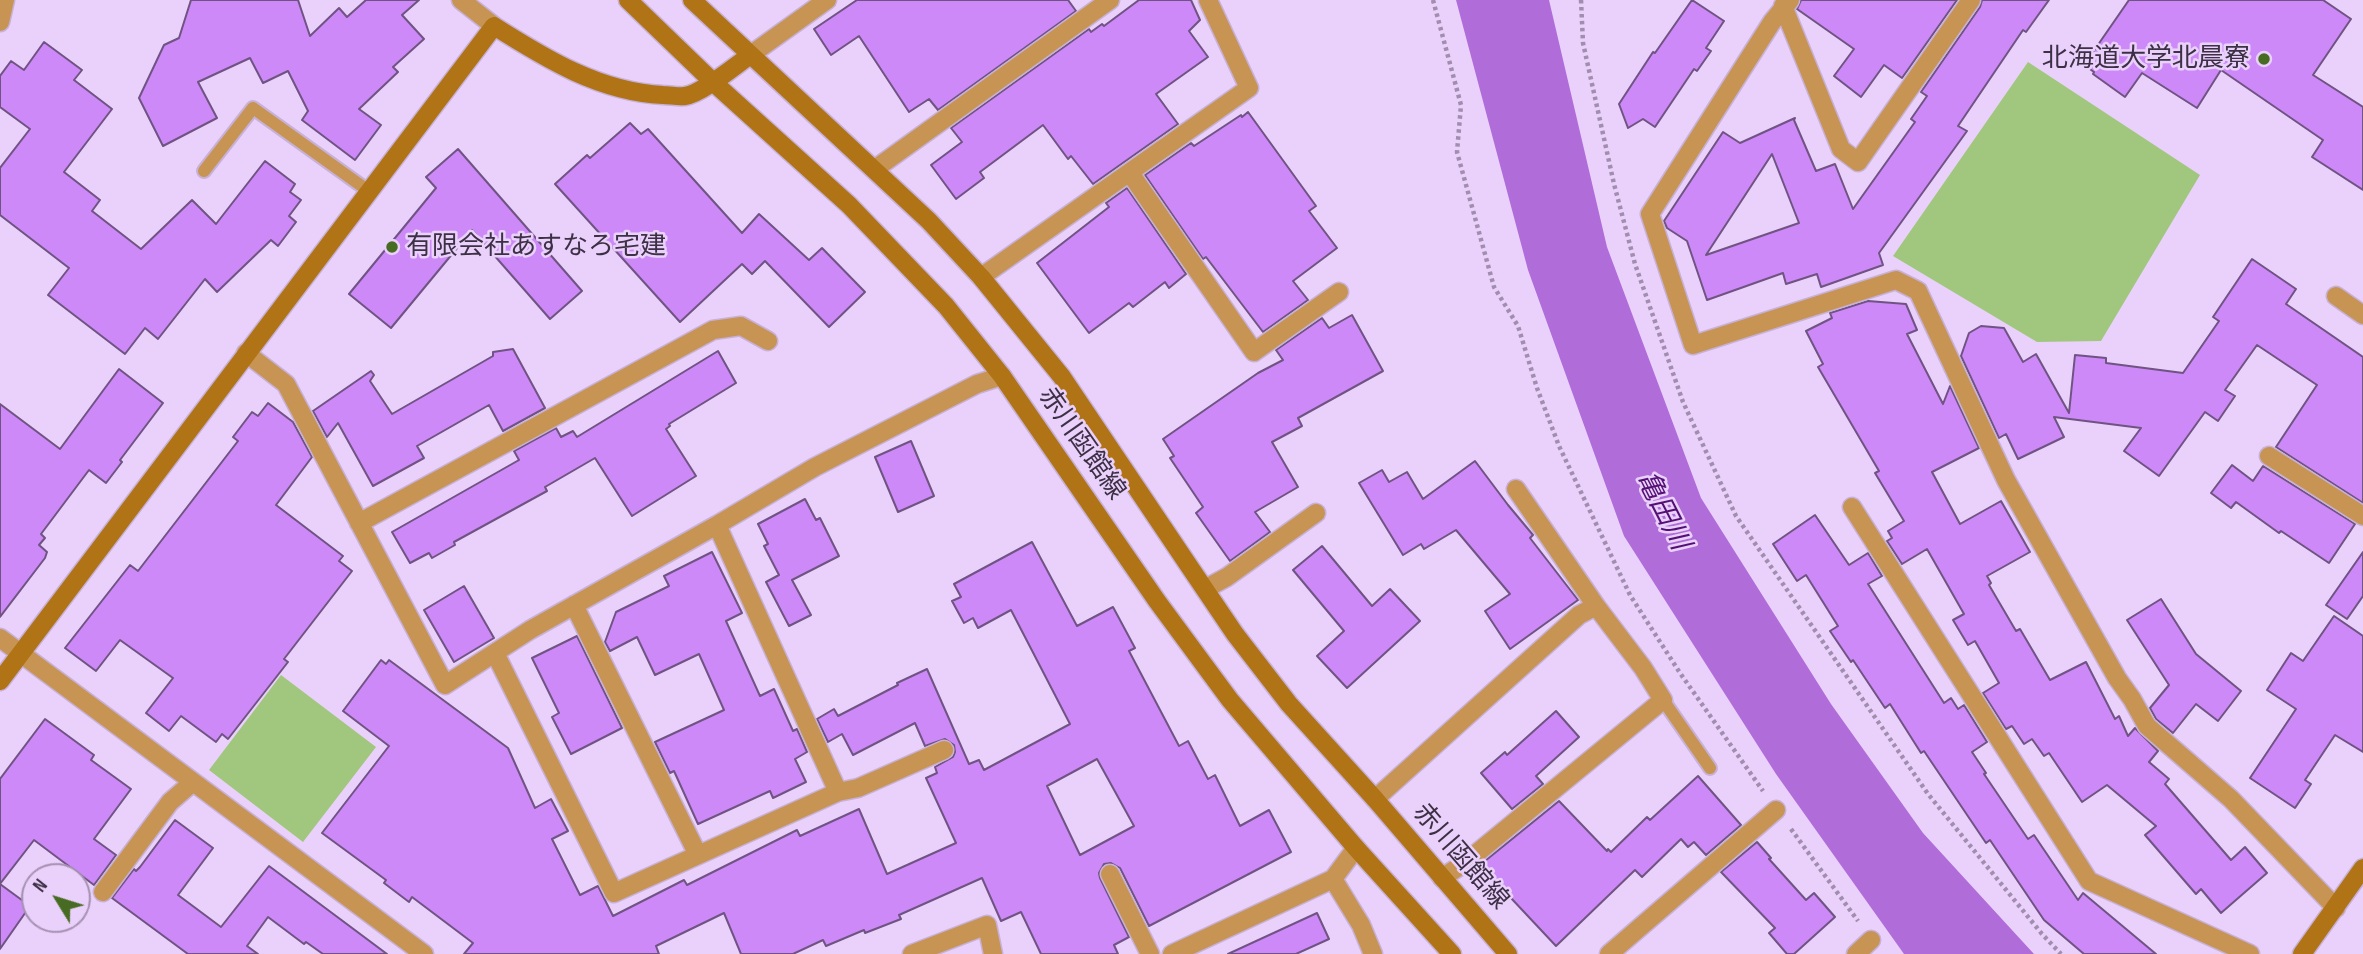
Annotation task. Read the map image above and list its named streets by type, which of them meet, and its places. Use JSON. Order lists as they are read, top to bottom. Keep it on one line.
{"streets":{"main road":["赤川函館線"]},"water":["亀田川"],"places":["北海道大学北晨寮","有限会社あすなろ宅建"],"north":"top left"}
